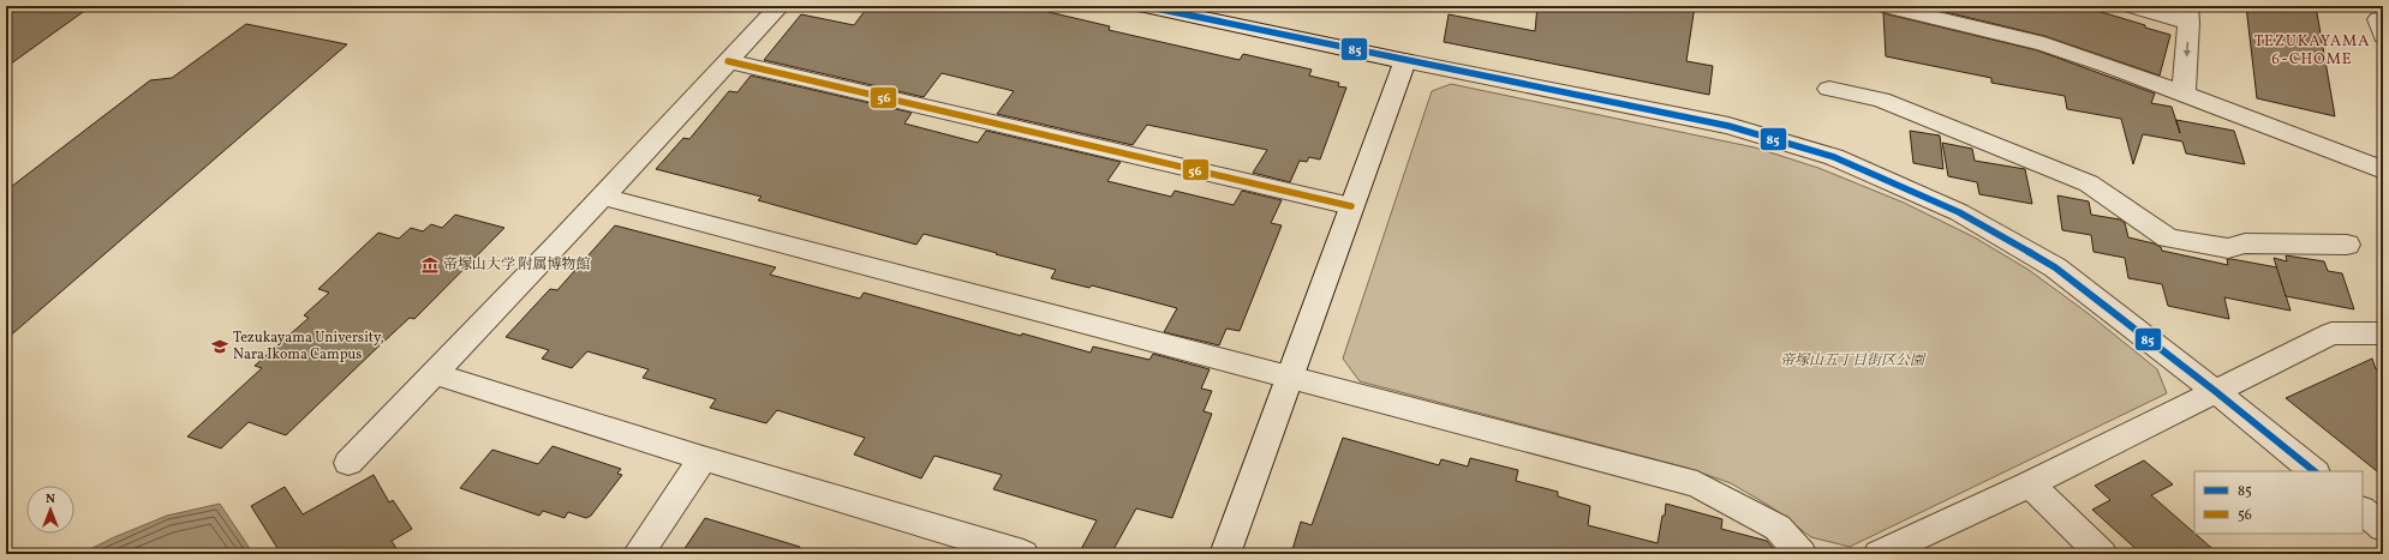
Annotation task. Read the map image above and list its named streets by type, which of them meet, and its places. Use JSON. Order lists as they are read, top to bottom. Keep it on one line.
{"districts":["TEZUKAYAMA 6-CHOME"],"parks":["帝塚山五丁目街区公園"],"places":{"museum":["帝塚山大学 附属博物館"],"school or university":["Tezukayama University, Nara Ikoma Campus"]},"lines":["transit line 85","transit line 56"],"legend":["85","56"],"north":"top"}
